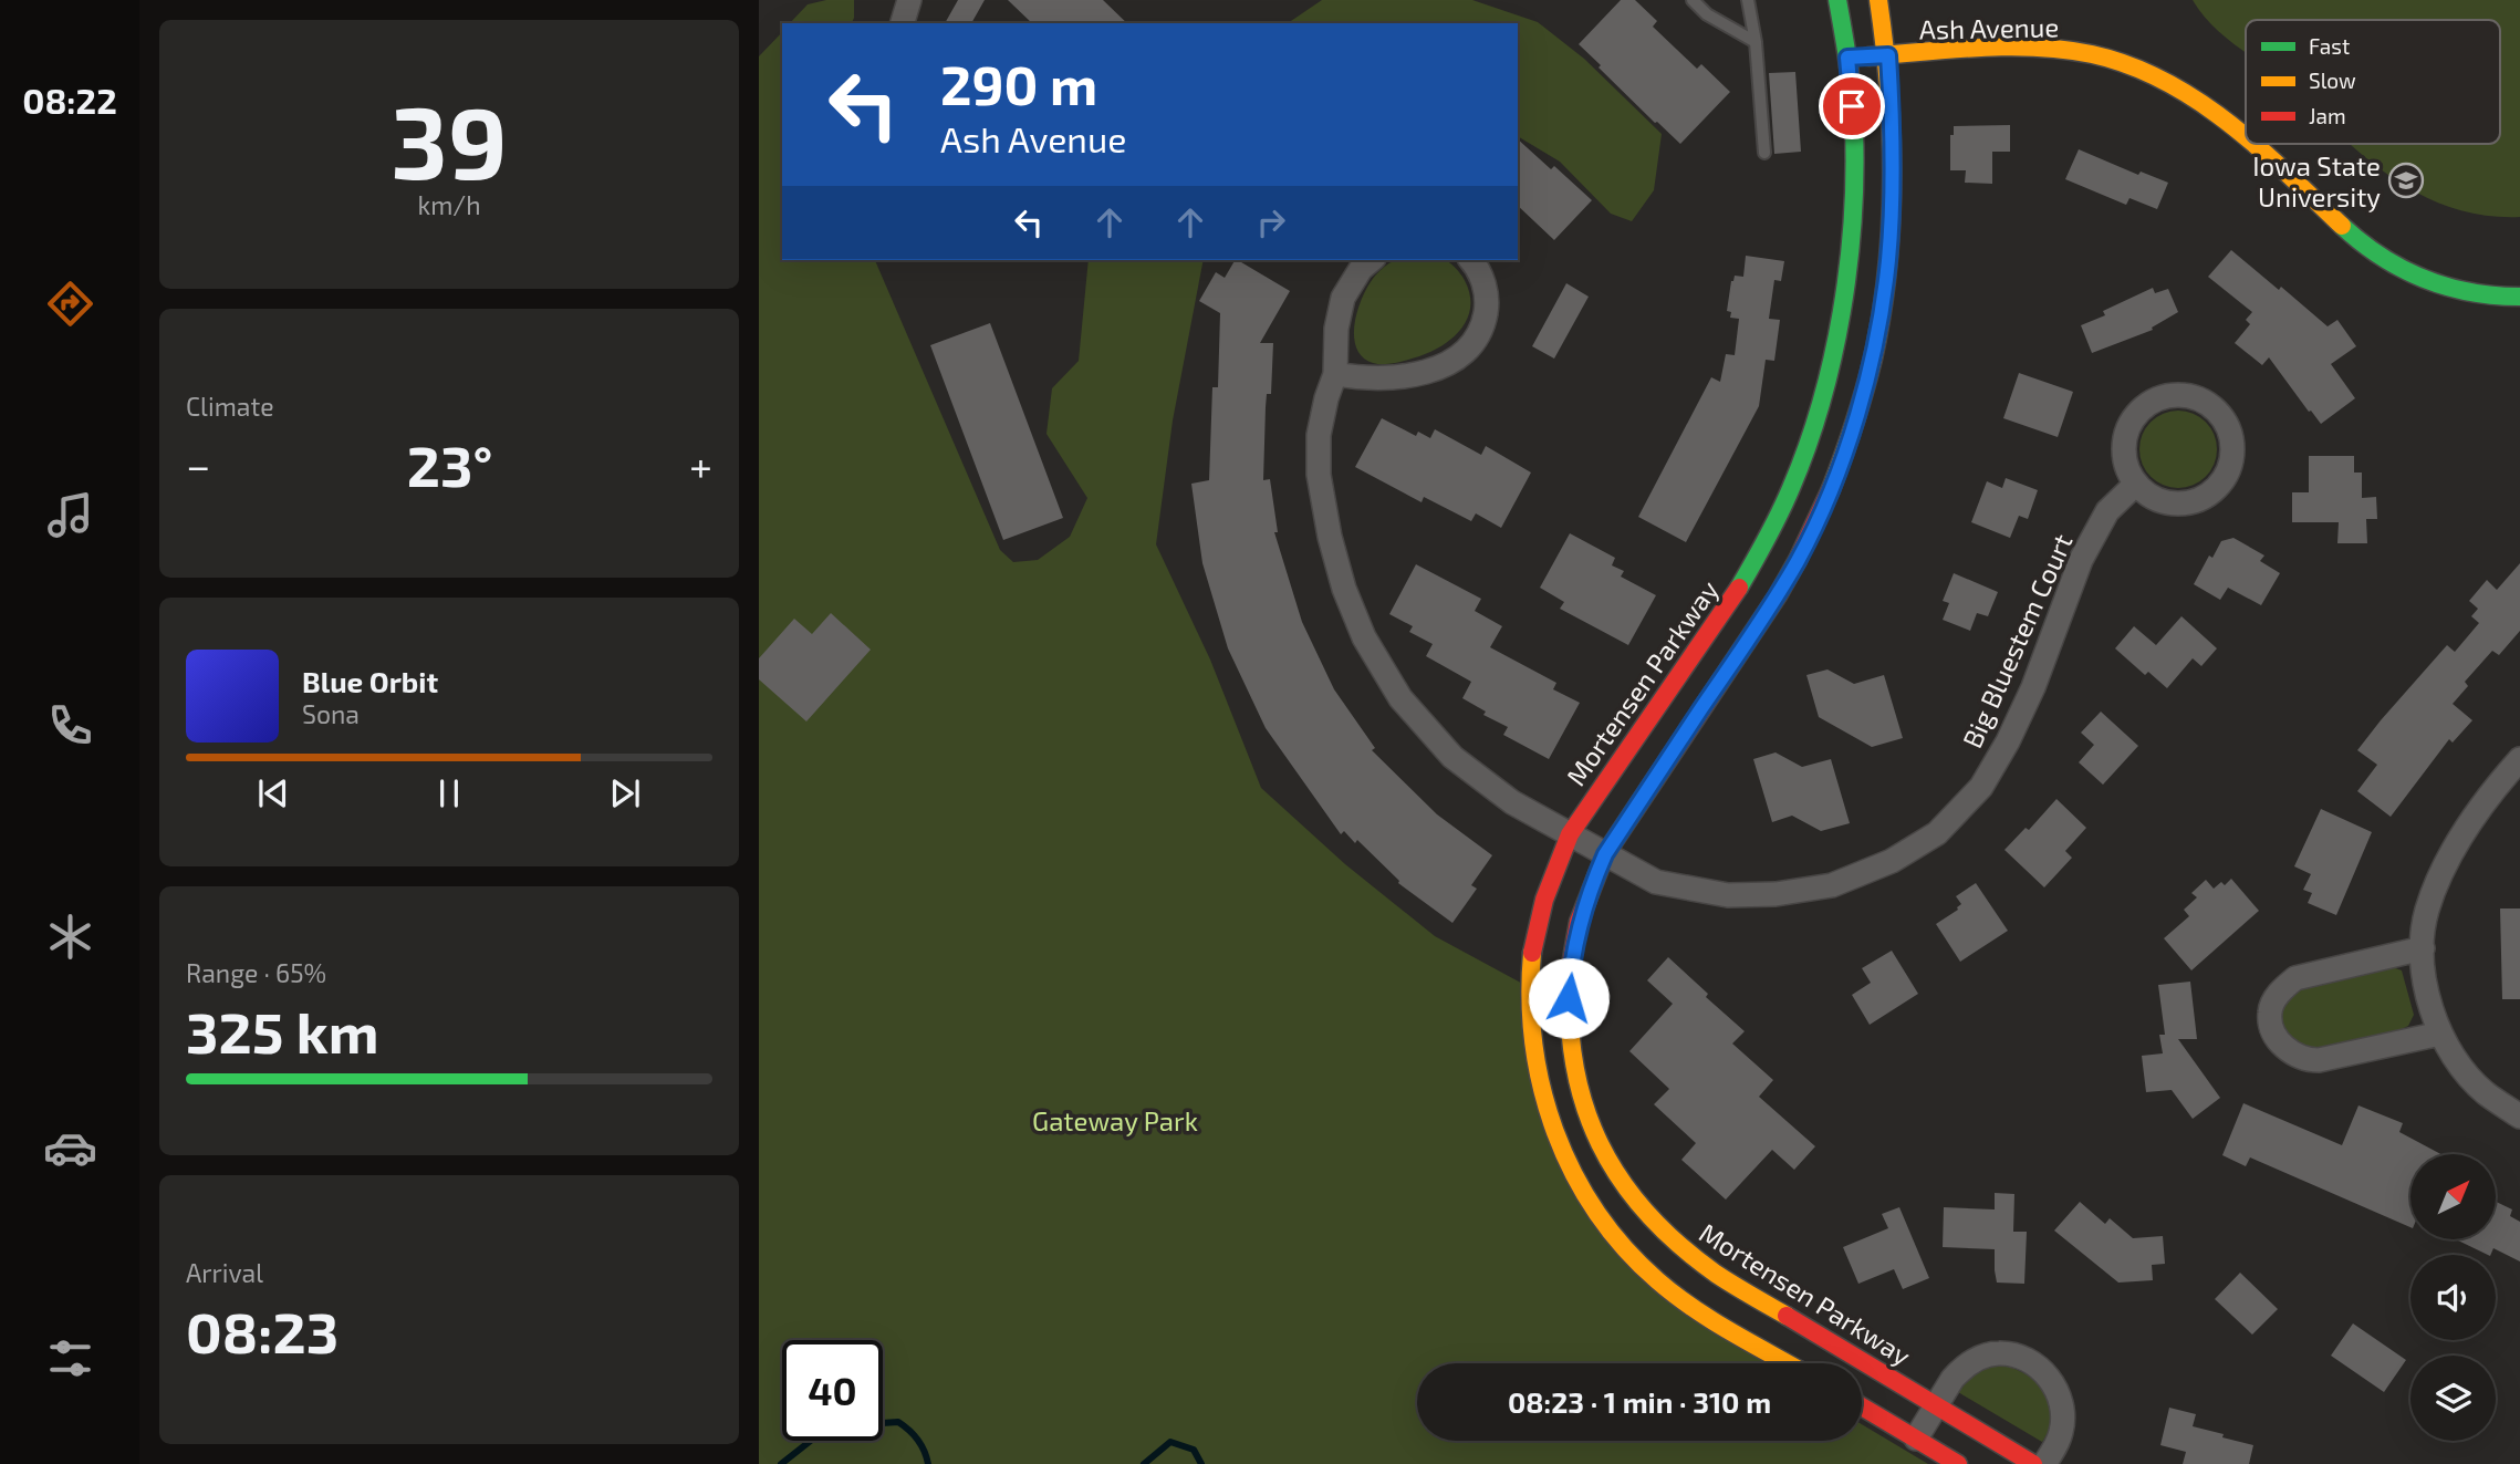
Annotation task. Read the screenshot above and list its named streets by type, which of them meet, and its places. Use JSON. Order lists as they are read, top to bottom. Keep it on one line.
{"streets":{"street":["Ash Avenue","Big Bluestem Court","Mortensen Parkway"]},"crossings":[["Ash Avenue","Mortensen Parkway"],["Big Bluestem Court","Mortensen Parkway"]],"parks":["Gateway Park"],"places":{"school or university":["Iowa State University"]},"legend":["Fast","Slow","Jam"],"north":"top right","page":{"tabs":"08:22","tile":[["39","km/h"],"Climate",["Range · 65%","325 km"],["Arrival","08:23"]],"turn":["290 m","Ash Avenue"],"heat":["−","23°","+"],"song":["Blue Orbit","Sona"],"limit":"40","trip":"08:23 · 1 min · 310 m"}}
